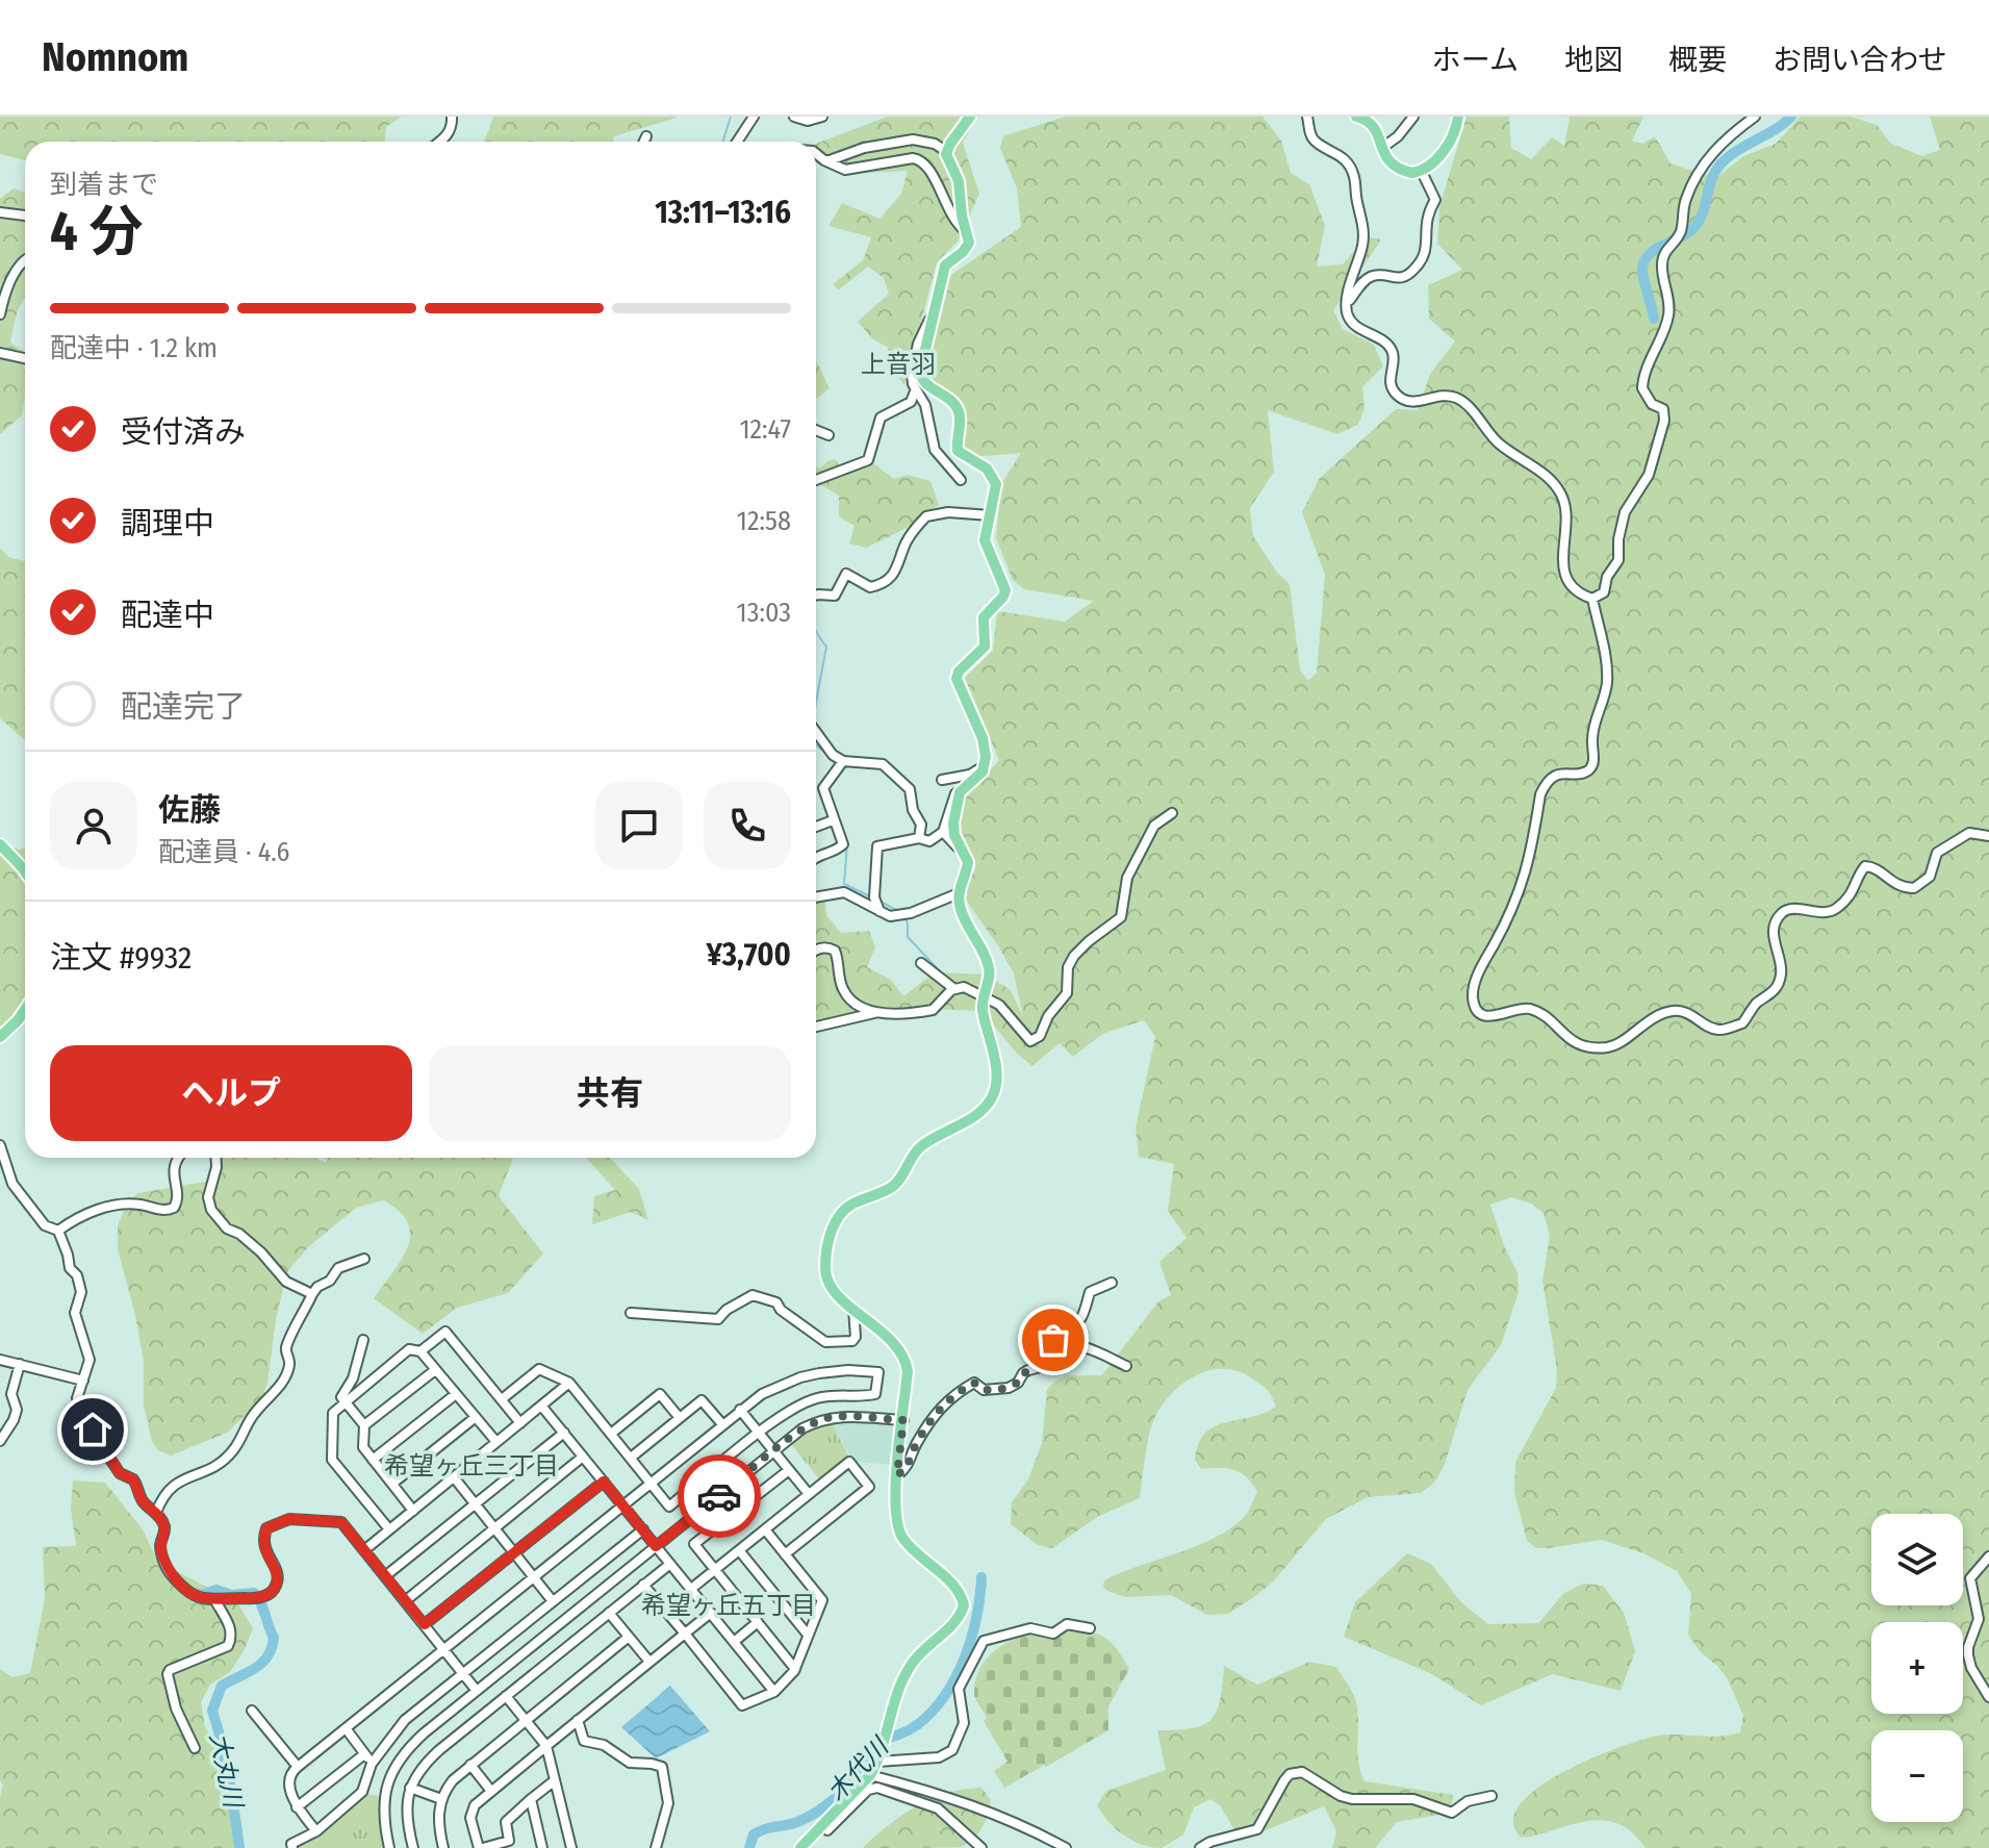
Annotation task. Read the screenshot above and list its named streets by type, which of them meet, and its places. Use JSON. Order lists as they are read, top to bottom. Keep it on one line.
{"districts":["上音羽","希望ヶ丘三丁目","希望ヶ丘五丁目"],"water":["大丸川","木代川"],"page":{"header":"Nomnom","nav":["ホーム","地図","概要","お問い合わせ"],"heading":["4 分","到着まで","13:11–13:16"],"panel":["佐藤","配達員 · 4.6","注文 #9932","¥3,700"],"bar":"配達中 · 1.2 km","list":[["受付済み","12:47"],["調理中","12:58"],["配達中","13:03"],"配達完了"],"buttons":["ヘルプ","共有"],"map_buttons":["+","−"]}}
